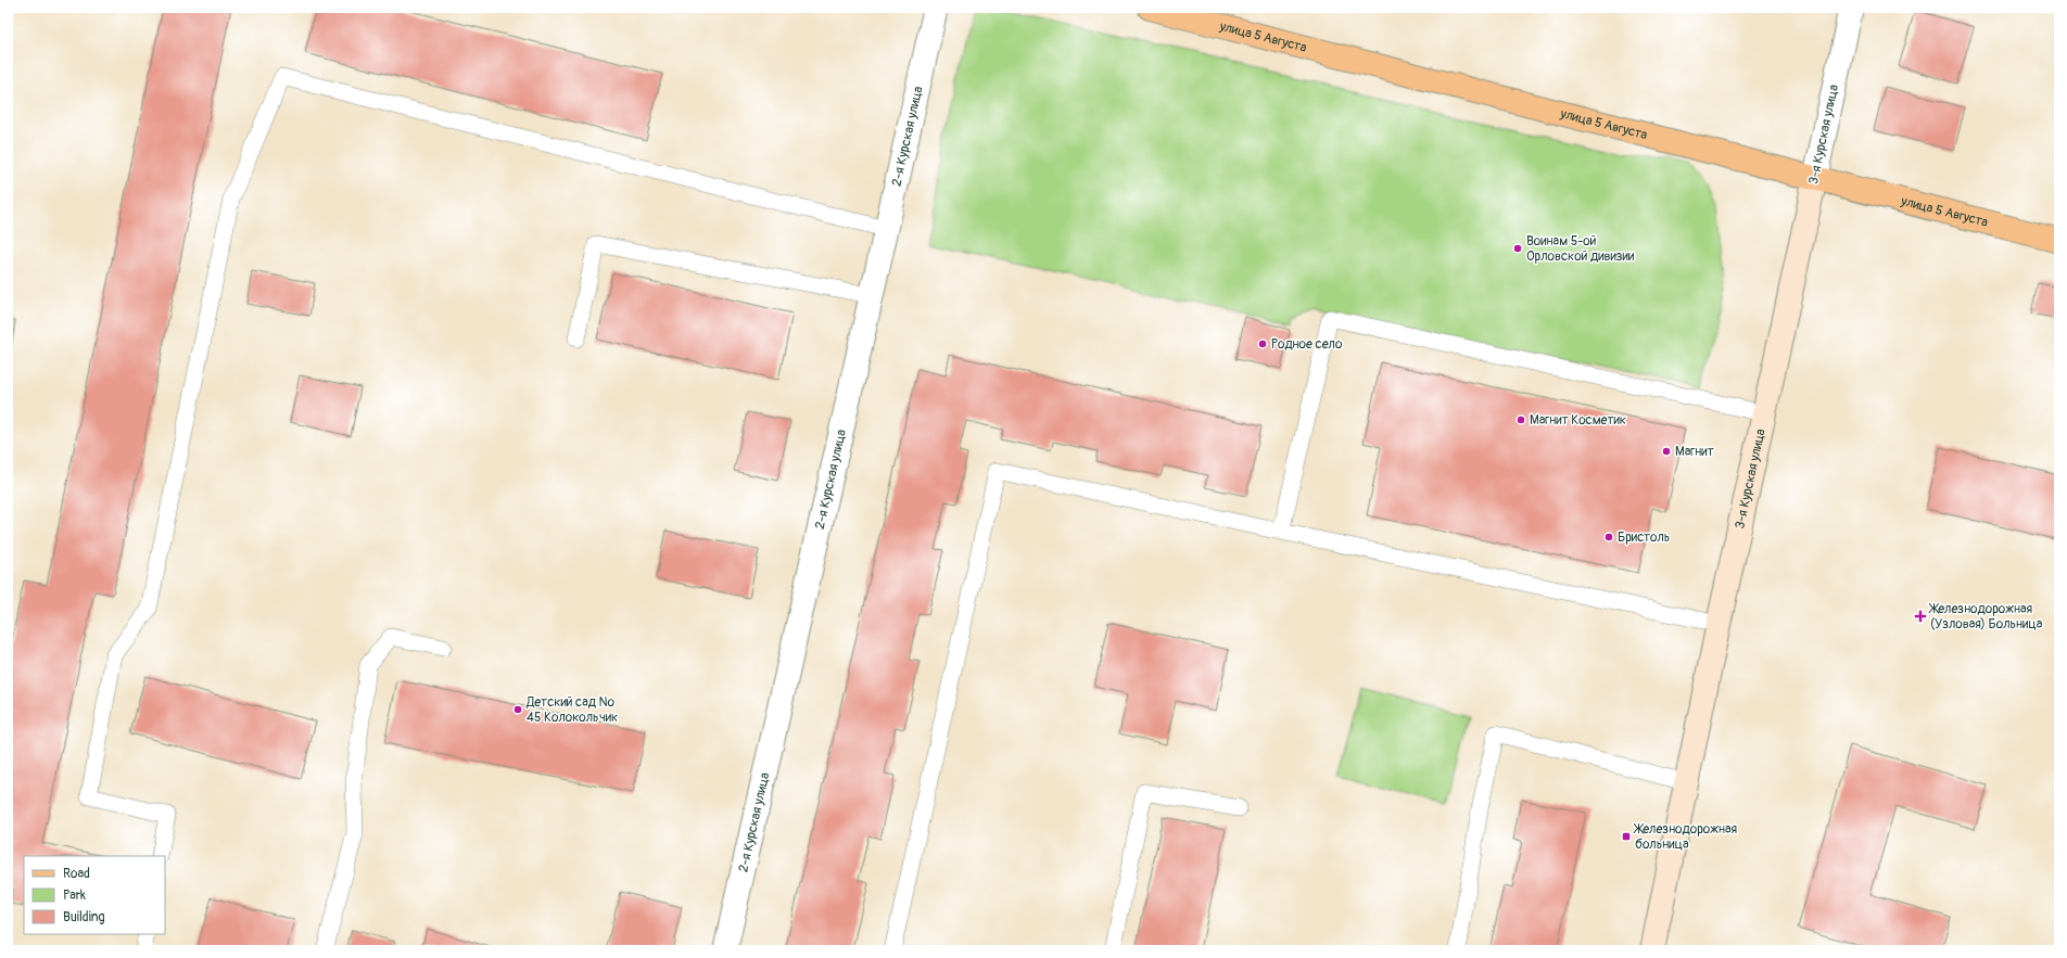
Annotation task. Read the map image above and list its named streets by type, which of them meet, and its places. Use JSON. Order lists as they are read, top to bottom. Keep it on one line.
{"streets":{"main road":["улица 5 Августа","3-я Курская улица"],"street":["2-я Курская улица"]},"crossings":[["улица 5 Августа","3-я Курская улица"]],"places":{"other":["Воинам 5-ой Орловской дивизии","Родное село","Магнит Косметик","Магнит","Бристоль","Детский сад № 45 Колокольчик"],"health":["Железнодорожная (Узловая) Больница"],"transit":["Железнодорожная больница"]},"legend":["Road","Park","Building"]}
